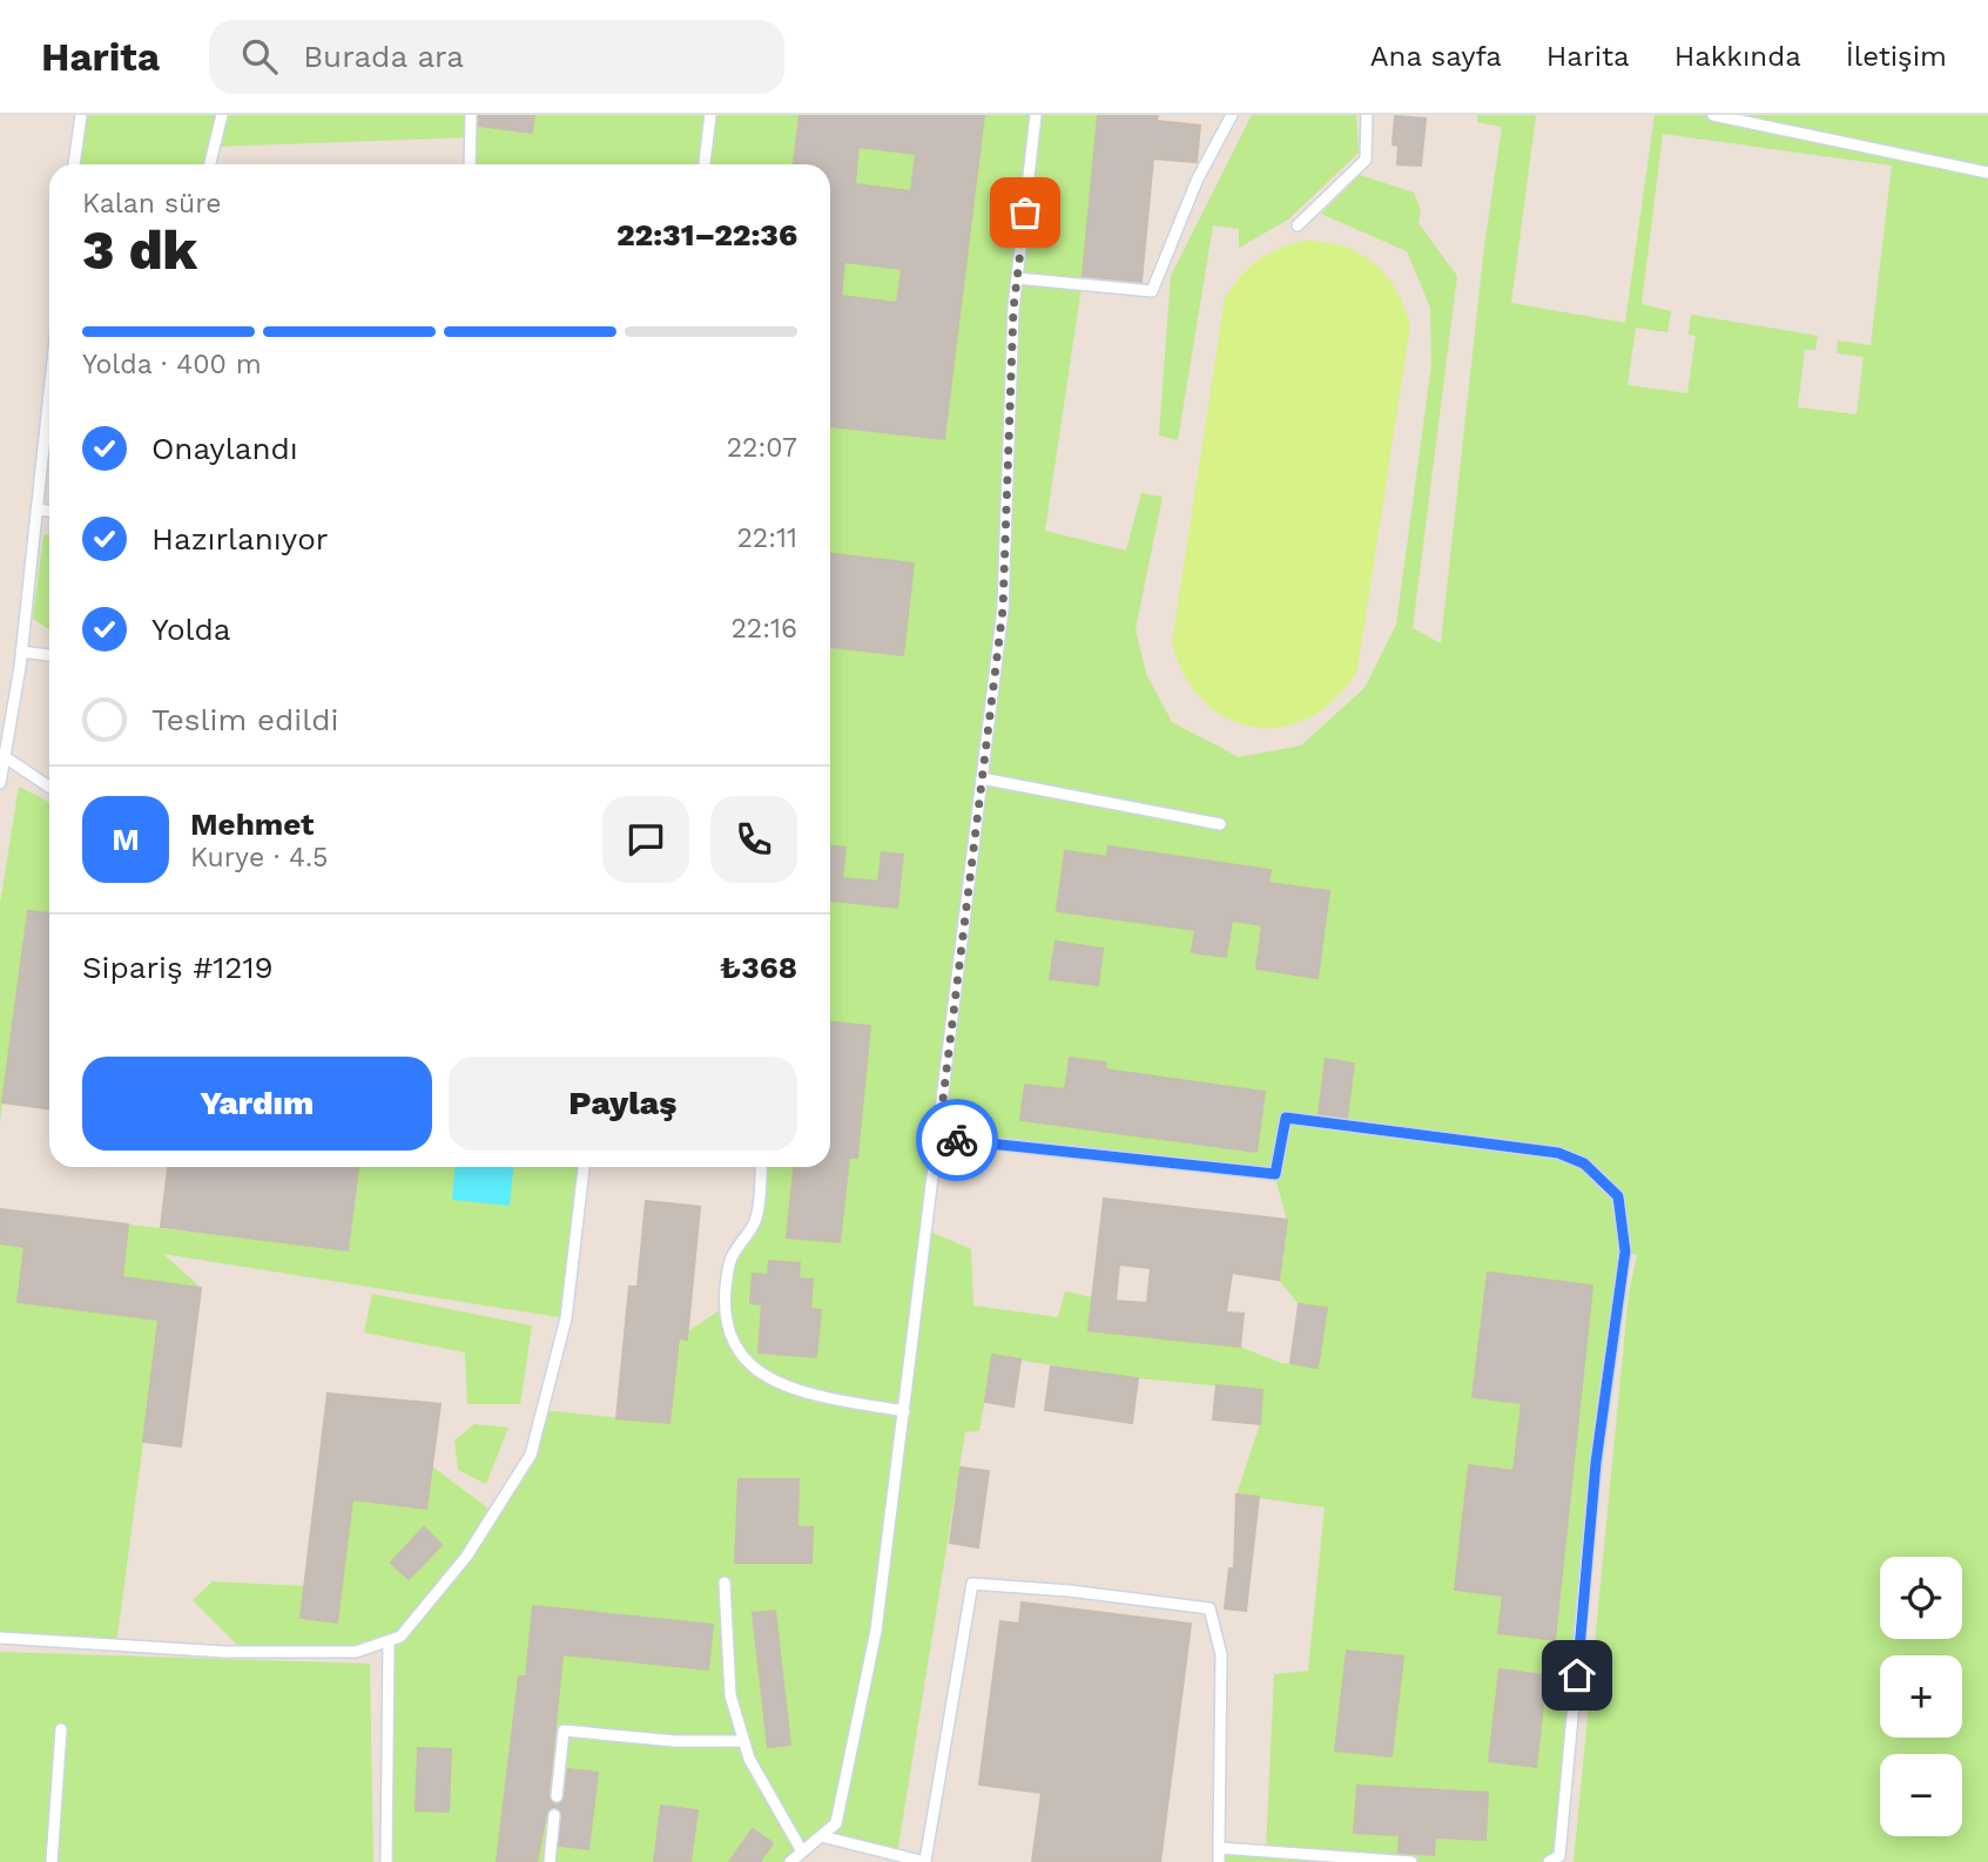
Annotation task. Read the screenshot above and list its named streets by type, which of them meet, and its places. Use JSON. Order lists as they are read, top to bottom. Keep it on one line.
{"page":{"header":"Harita","search":"Burada ara","nav":["Ana sayfa","Harita","Hakkında","İletişim"],"heading":["3 dk","Kalan süre","22:31–22:36"],"panel":["Mehmet","Kurye · 4.5","Sipariş #1219","₺368"],"bar":"Yolda · 400 m","list":[["Onaylandı","22:07"],["Hazırlanıyor","22:11"],["Yolda","22:16"],"Teslim edildi"],"round":"M","buttons":["Yardım","Paylaş"],"map_buttons":["+","−"]}}
